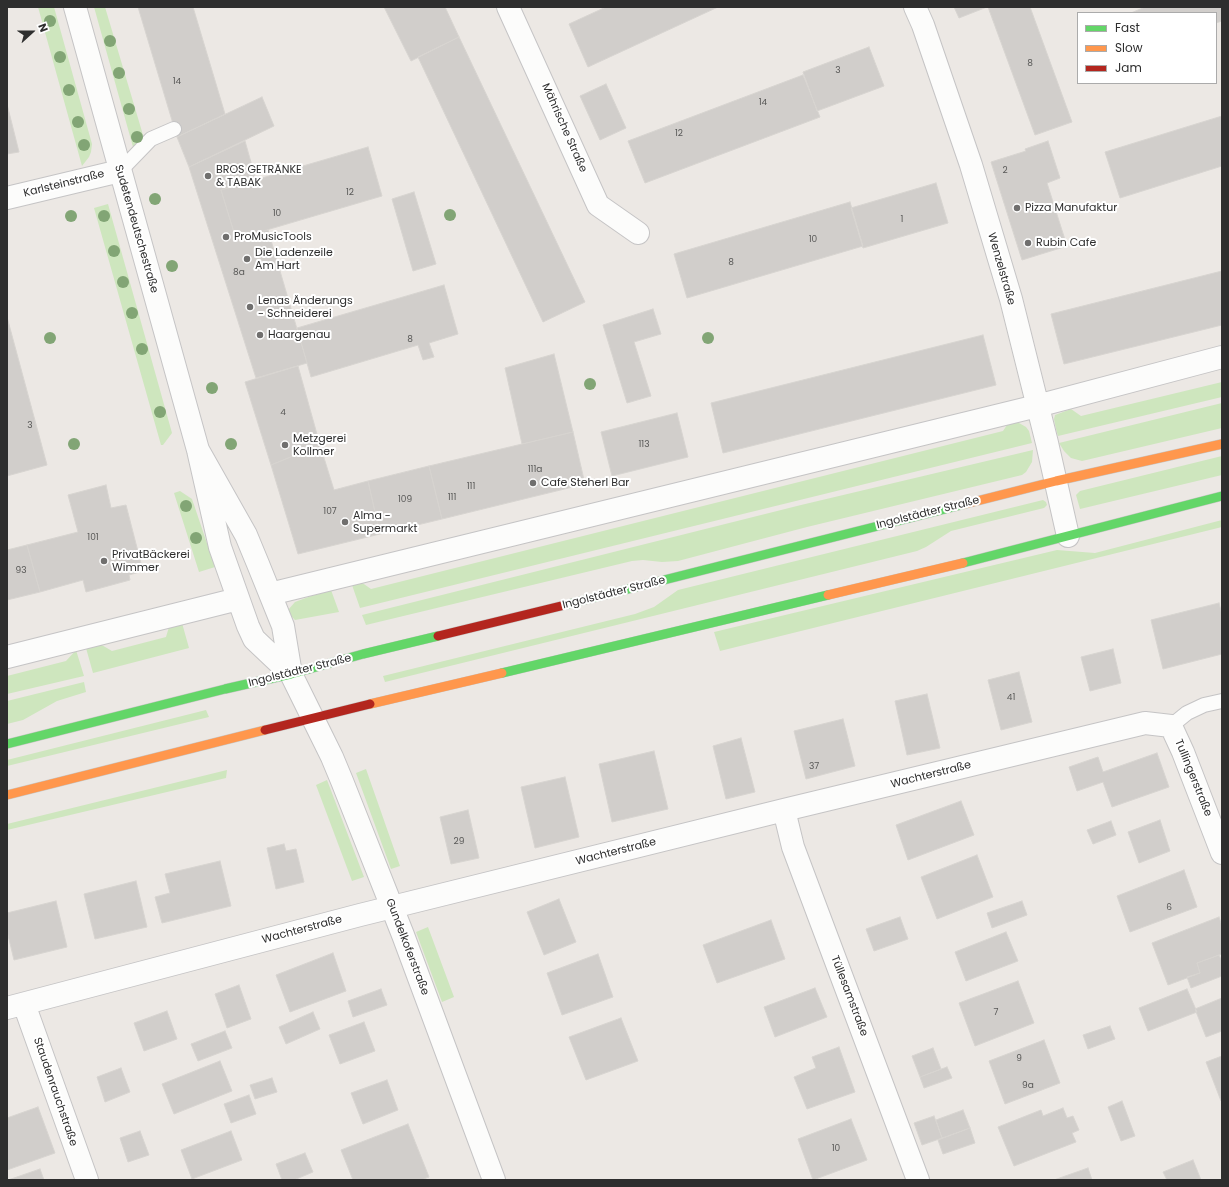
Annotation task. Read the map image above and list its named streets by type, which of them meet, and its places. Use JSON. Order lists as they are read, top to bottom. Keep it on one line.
{"streets":{"main road":["Ingolstädter Straße"],"street":["Mährische Straße","Karlsteinstraße","Sudetendeutschestraße","Wenzelstraße","Wachterstraße","Tullingerstraße","Gundelkoferstraße","Tüllesamstraße","Staudenrauchstraße"]},"crossings":[["Karlsteinstraße","Sudetendeutschestraße"],["Sudetendeutschestraße","Ingolstädter Straße"],["Sudetendeutschestraße","Gundelkoferstraße"],["Wenzelstraße","Ingolstädter Straße"],["Wachterstraße","Tullingerstraße"],["Wachterstraße","Gundelkoferstraße"],["Wachterstraße","Tüllesamstraße"],["Wachterstraße","Staudenrauchstraße"]],"places":["BROS GETRÄNKE & TABAK","Pizza Manufaktur","ProMusicTools","Rubin Cafe","Die Ladenzeile Am Hart","Lenas Änderungs - Schneiderei","Haargenau","Metzgerei Kollmer","Cafe Steherl Bar","Alma - Supermarkt","PrivatBäckerei Wimmer"],"house_numbers":["8","3","14","14","12","2","12","10","1","10","8","8a","8","4","3","113","111a","111","111","109","107","101","93","41","37","29","6","7","9","9a","10"],"legend":["Fast","Slow","Jam"],"north":"right"}
